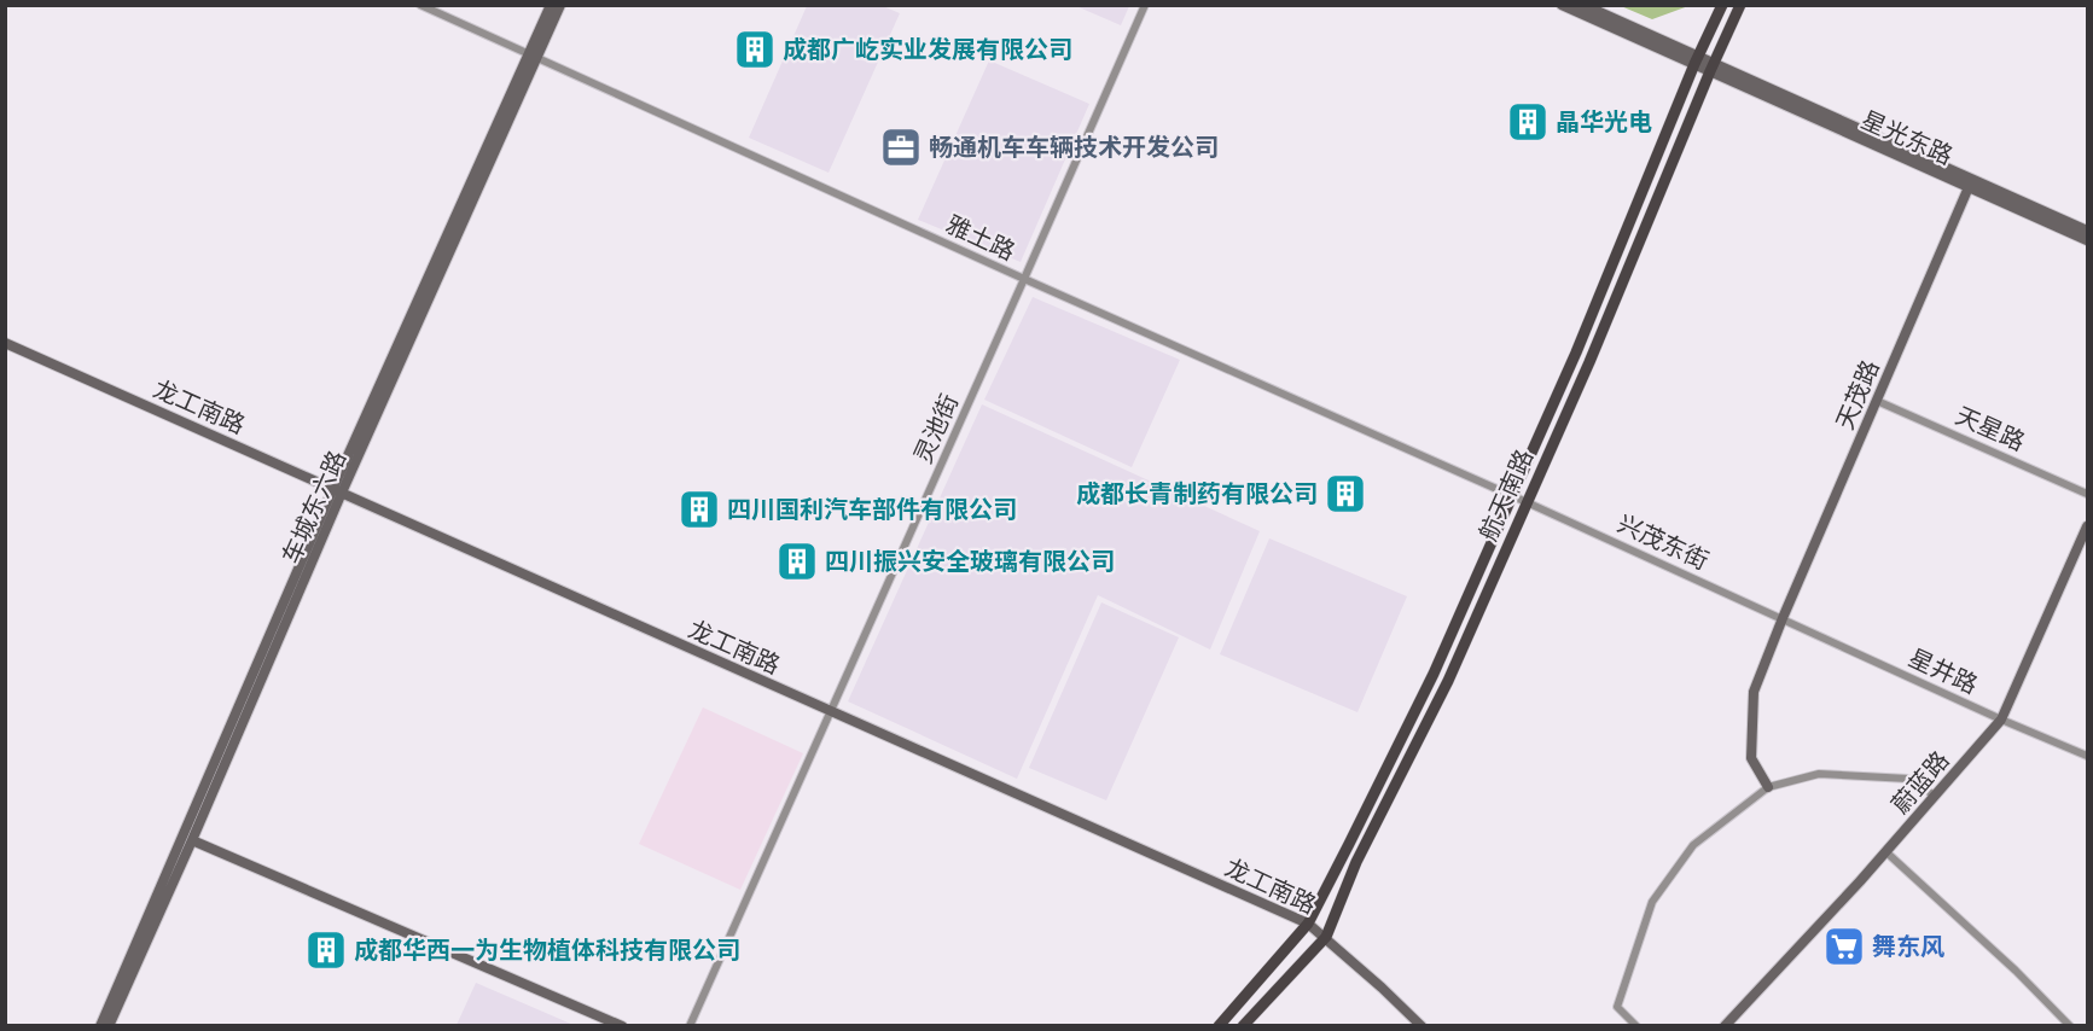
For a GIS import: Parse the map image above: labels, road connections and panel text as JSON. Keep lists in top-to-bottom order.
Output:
{
  "streets": {
    "main road": ["航天南路"],
    "street": [
      "星光东路",
      "雅土路",
      "天茂路",
      "龙工南路",
      "灵池街",
      "天星路",
      "车城东六路",
      "兴茂东街",
      "星井路",
      "蔚蓝路"
    ]
  },
  "crossings": [
    ["星光东路", "天茂路"],
    ["星光东路", "航天南路"],
    ["雅土路", "灵池街"],
    ["雅土路", "航天南路"],
    ["雅土路", "车城东六路"],
    ["雅土路", "兴茂东街"],
    ["天茂路", "天星路"],
    ["天茂路", "兴茂东街"],
    ["天茂路", "星井路"],
    ["龙工南路", "灵池街"],
    ["龙工南路", "航天南路"],
    ["龙工南路", "车城东六路"],
    ["航天南路", "兴茂东街"],
    ["兴茂东街", "星井路"],
    ["星井路", "蔚蓝路"]
  ],
  "places": {
    "building": [
      "成都广屹实业发展有限公司",
      "晶华光电",
      "成都长青制药有限公司",
      "四川国利汽车部件有限公司",
      "四川振兴安全玻璃有限公司",
      "成都华西一为生物植体科技有限公司"
    ],
    "office": ["畅通机车车辆技术开发公司"],
    "supermarket": ["舞东风"]
  }
}
